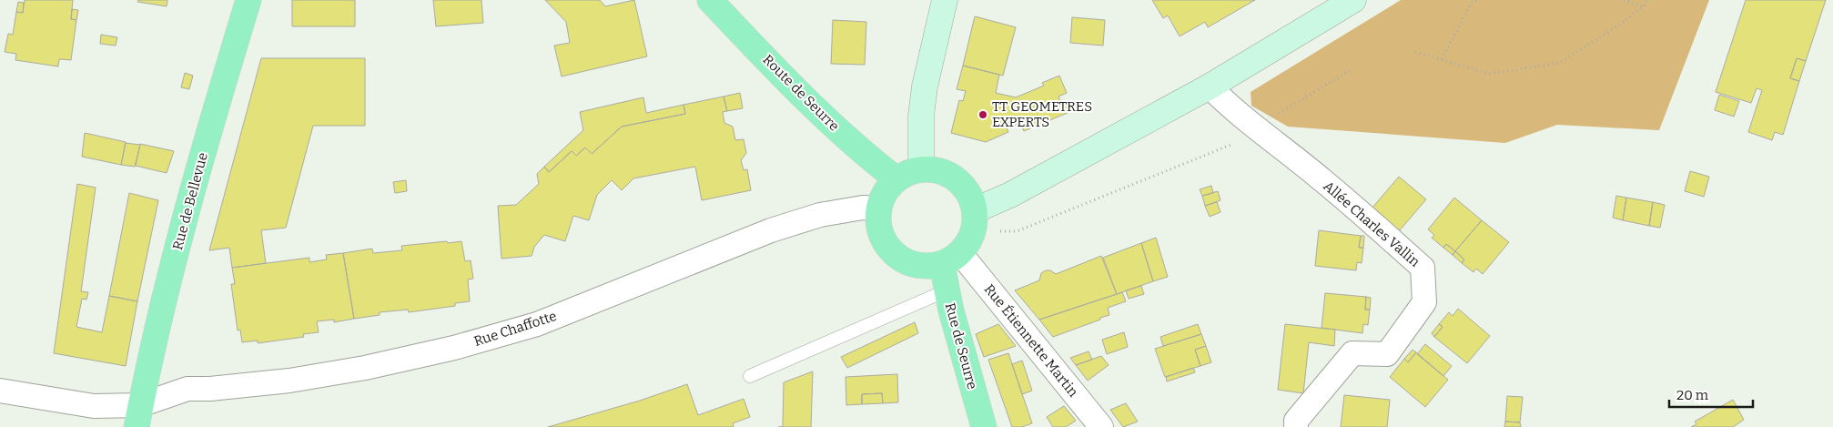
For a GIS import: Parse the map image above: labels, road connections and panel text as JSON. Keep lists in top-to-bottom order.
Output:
{
  "streets": {
    "main road": ["Route de Seurre", "Rue de Bellevue", "Rue de Seurre"],
    "street": ["Allée Charles Vallin", "Rue Chaffotte", "Rue Étiennette Martin"]
  },
  "crossings": [
    ["Route de Seurre", "Rue Chaffotte"],
    ["Route de Seurre", "Rue Étiennette Martin"],
    ["Route de Seurre", "Rue de Seurre"],
    ["Rue de Bellevue", "Rue Chaffotte"],
    ["Rue Chaffotte", "Rue Étiennette Martin"],
    ["Rue Chaffotte", "Rue de Seurre"],
    ["Rue Étiennette Martin", "Rue de Seurre"]
  ],
  "places": ["TT GEOMETRES EXPERTS"],
  "scale_bar": "20 m"
}
